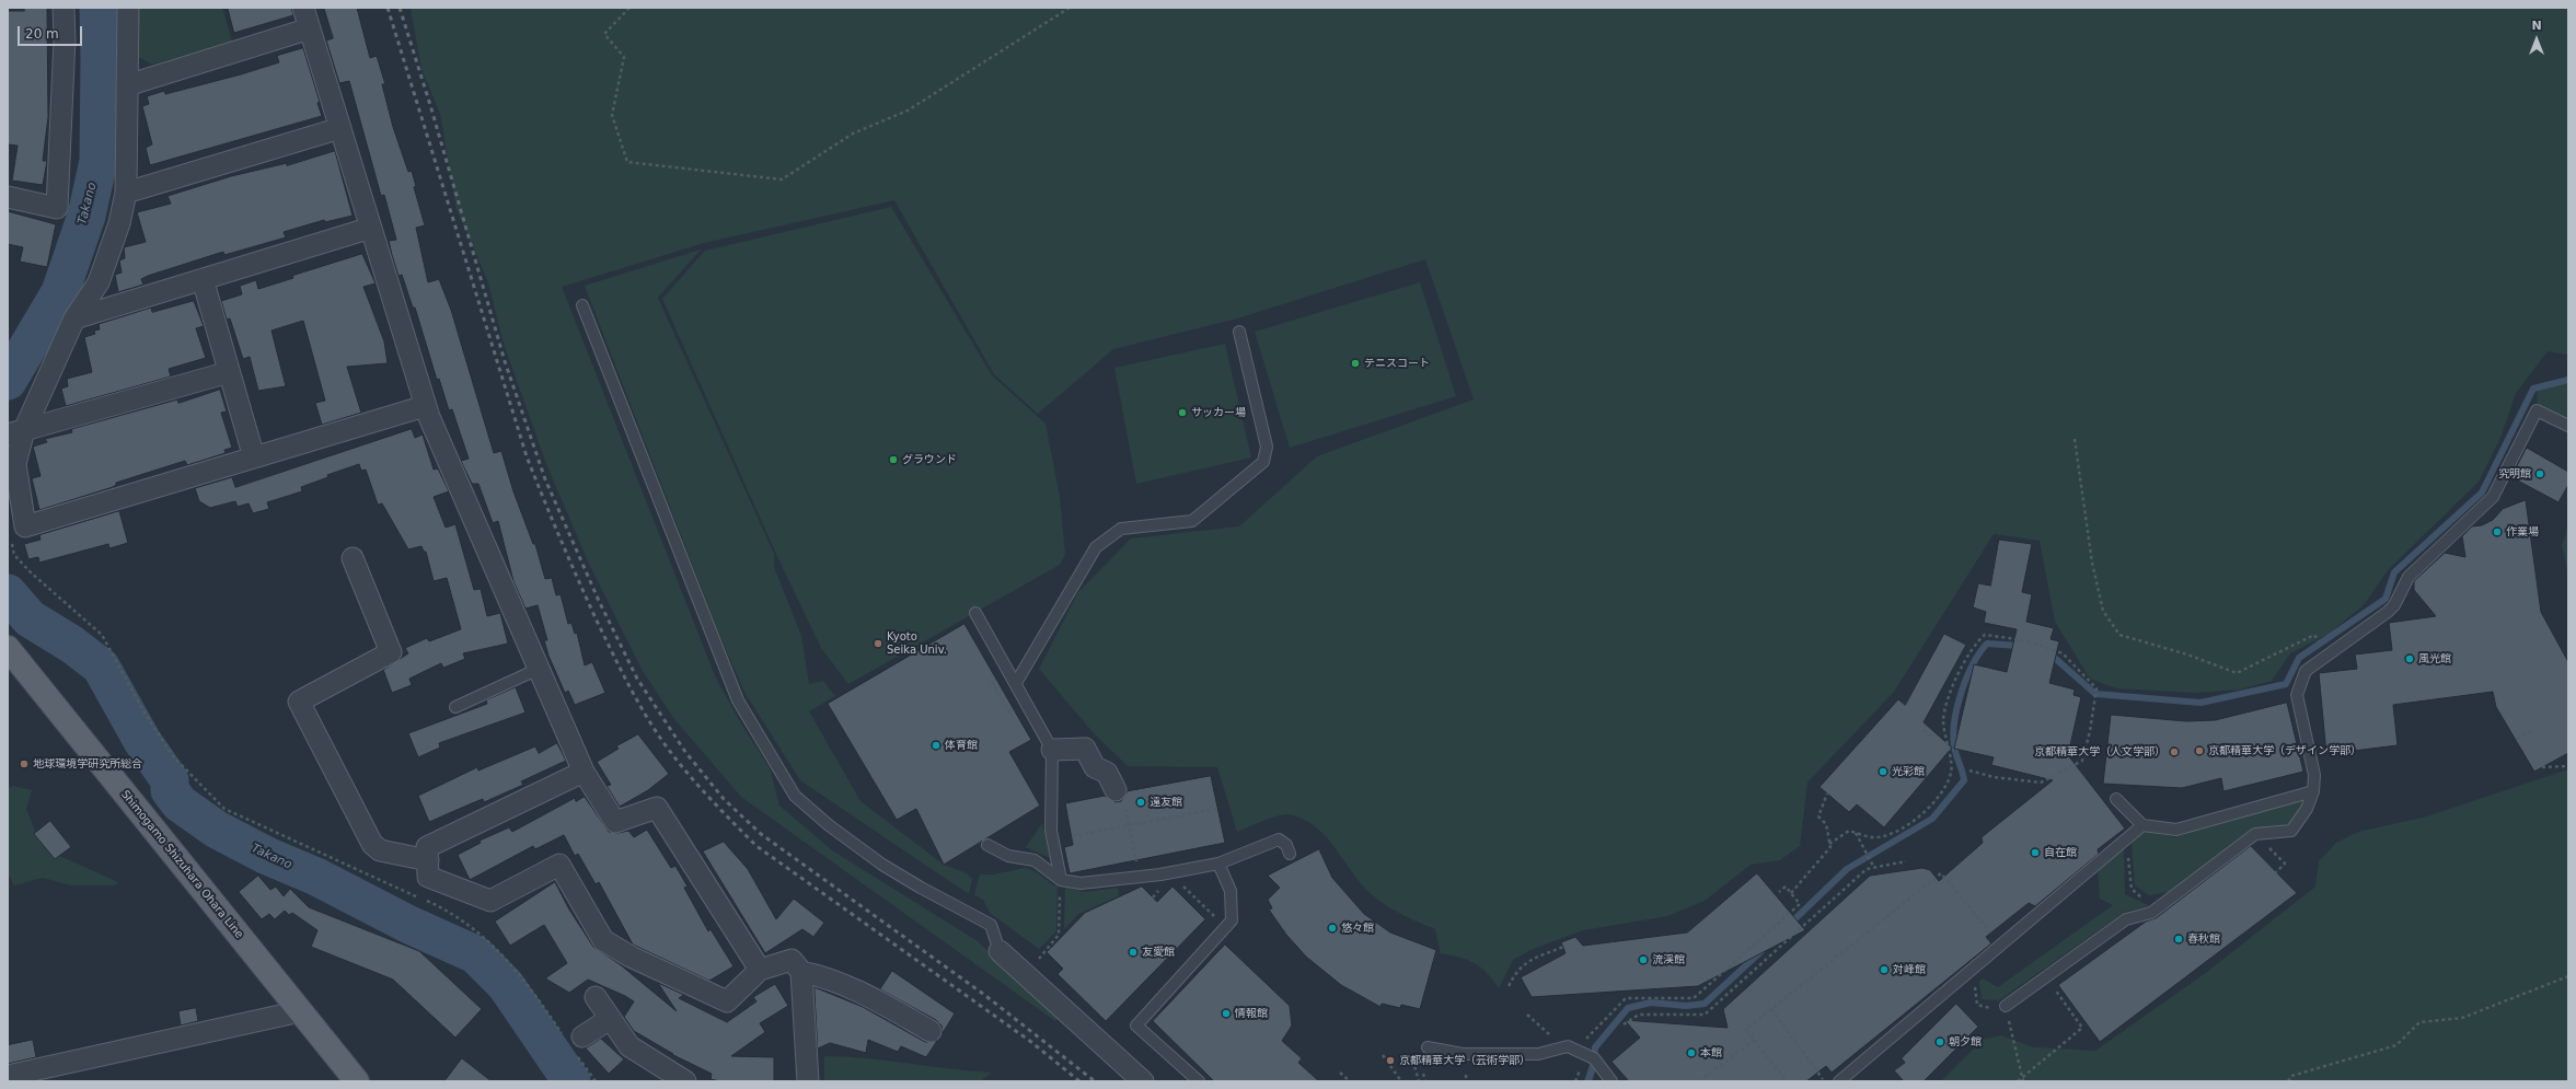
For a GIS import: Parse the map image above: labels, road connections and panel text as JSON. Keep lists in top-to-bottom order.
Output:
{
  "streets": {
    "main road": ["Shimogamo Shizuhara Ohara Line"]
  },
  "water": ["Takano"],
  "places": [
    "テニスコート",
    "サッカー場",
    "グラウンド",
    "究明館",
    "作業場",
    "Kyoto Seika Univ.",
    "風光館",
    "体育館",
    "京都精華大学（デザイン学部）",
    "京都精華大学（人文学部）",
    "地球環境学研究所総合",
    "光彩館",
    "遠友館",
    "自在館",
    "悠々館",
    "春秋館",
    "友愛館",
    "流渓館",
    "対峰館",
    "情報館",
    "朝夕館",
    "本館",
    "京都精華大学（芸術学部）"
  ],
  "scale_bar": "20 m",
  "north": "top"
}
